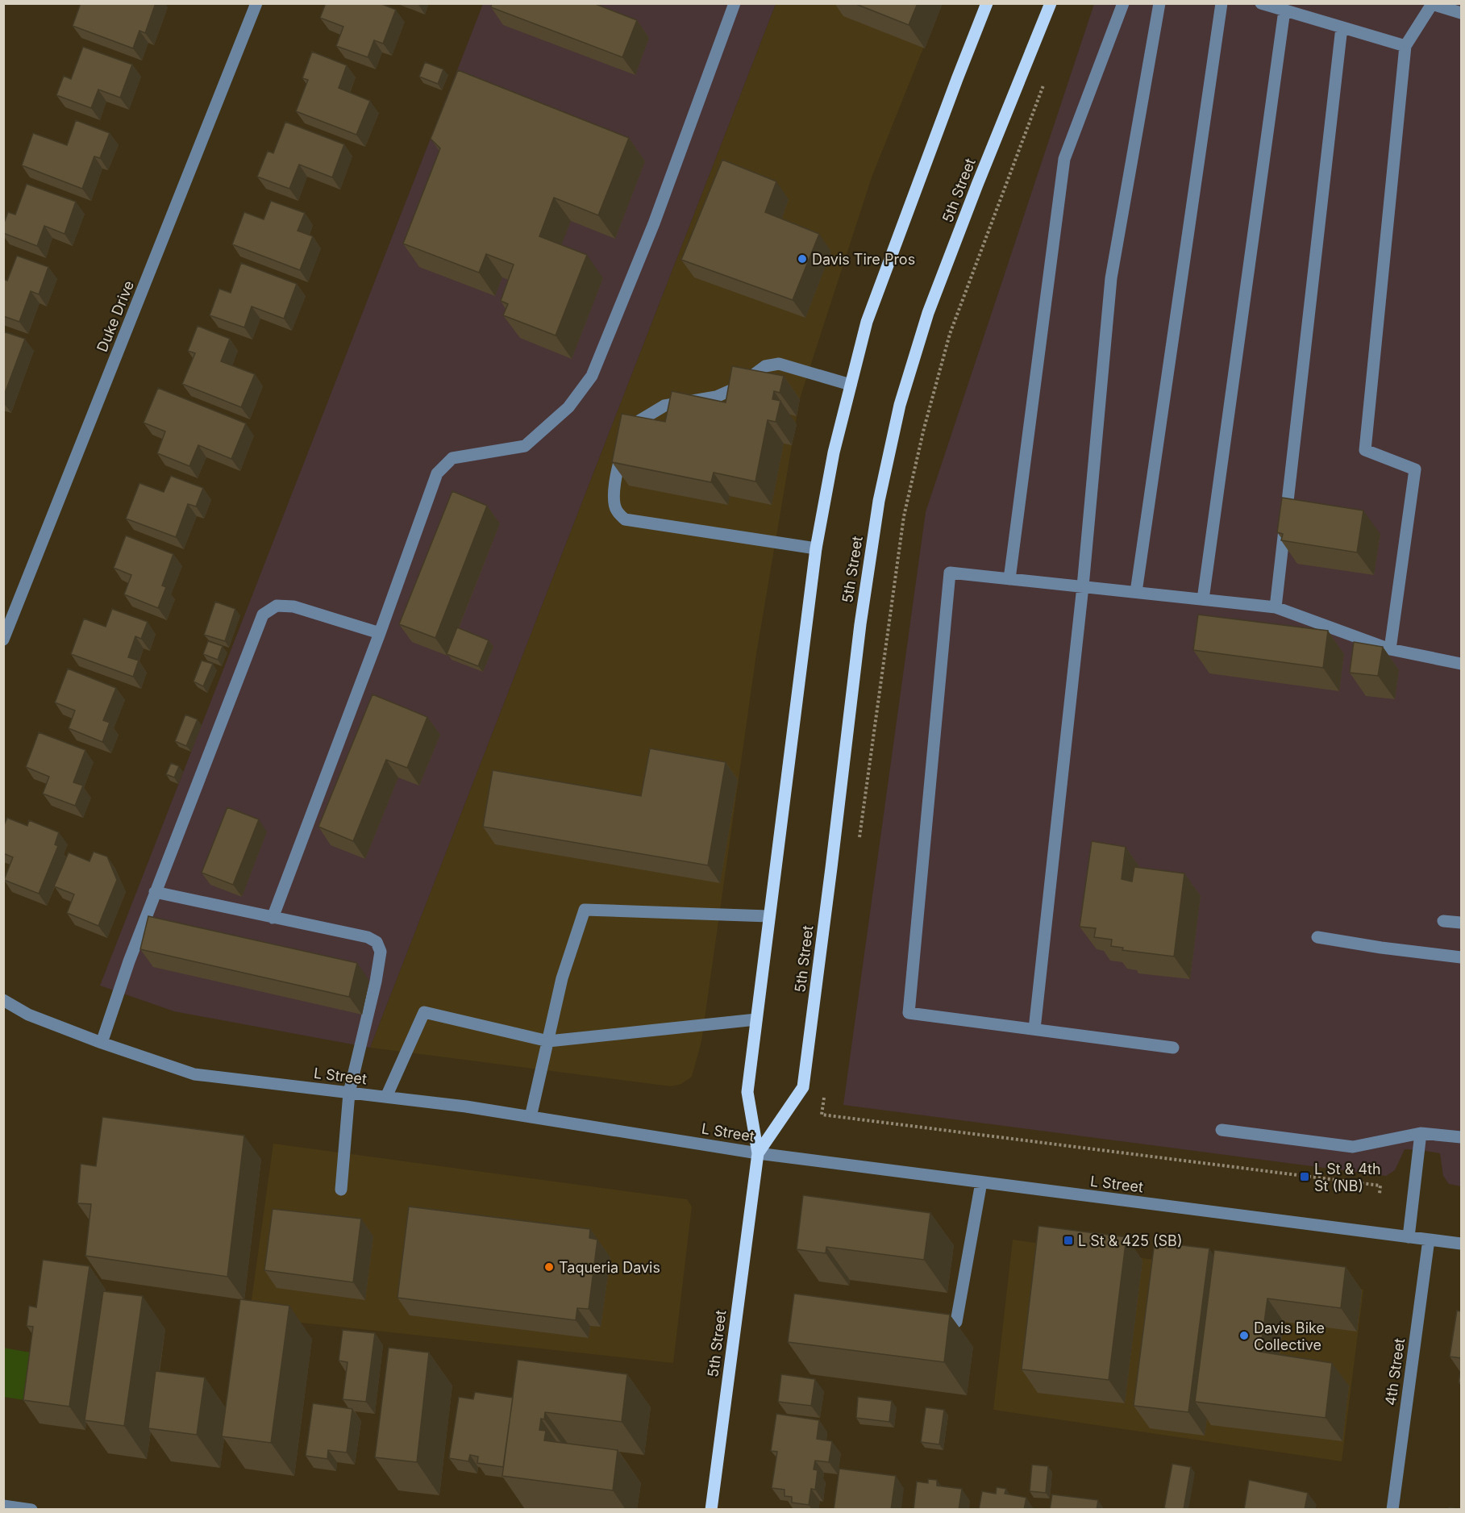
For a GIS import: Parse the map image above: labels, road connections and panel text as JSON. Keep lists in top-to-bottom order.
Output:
{
  "streets": {
    "main road": ["5th Street"],
    "street": ["Duke Drive", "L Street", "4th Street"]
  },
  "crossings": [
    ["5th Street", "L Street"],
    ["L Street", "4th Street"]
  ],
  "places": {
    "other": ["Davis Tire Pros", "Taqueria Davis", "Davis Bike Collective"],
    "transit": ["L St & 4th St (NB)", "L St & 425 (SB)"]
  }
}
